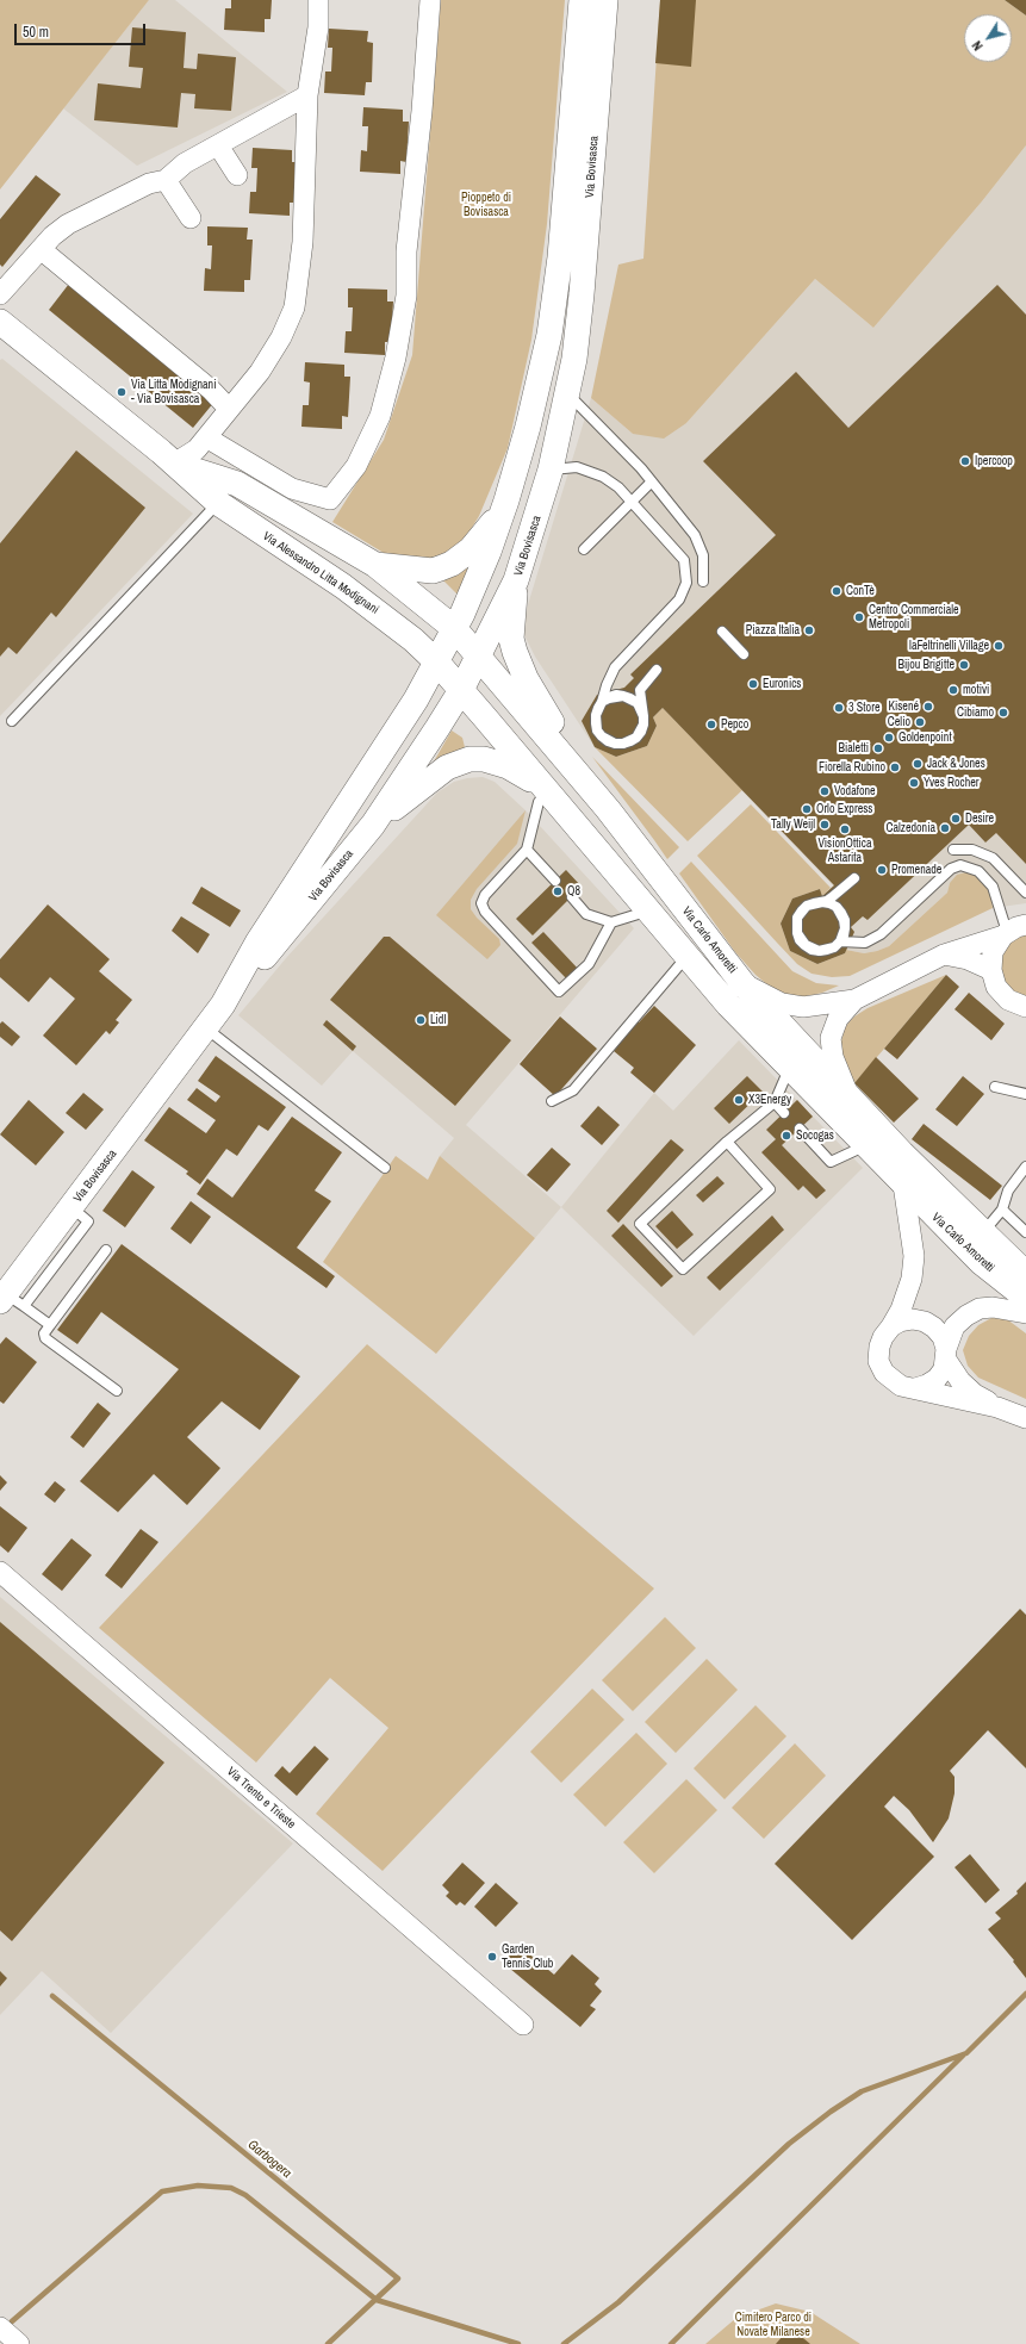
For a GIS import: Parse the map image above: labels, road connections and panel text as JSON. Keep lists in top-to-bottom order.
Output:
{
  "streets": {
    "street": [
      "Via Bovisasca",
      "Via Alessandro Litta Modignani",
      "Via Carlo Amoretti",
      "Via Trento e Trieste"
    ]
  },
  "crossings": [
    ["Via Bovisasca", "Via Alessandro Litta Modignani"],
    ["Via Bovisasca", "Via Carlo Amoretti"],
    ["Via Alessandro Litta Modignani", "Via Carlo Amoretti"]
  ],
  "water": ["Garbogera"],
  "parks": ["Pioppeto di Bovisasca", "Cimitero Parco di Novate Milanese"],
  "places": [
    "Via Litta Modignani - Via Bovisasca",
    "Ipercoop",
    "ConTè",
    "Centro Commerciale Metropoli",
    "Piazza Italia",
    "laFeltrinelli Village",
    "Bijou Brigitte",
    "Euronics",
    "motivi",
    "Kisené",
    "3 Store",
    "Cibiamo",
    "Celio",
    "Pepco",
    "Goldenpoint",
    "Bialetti",
    "Jack & Jones",
    "Fiorella Rubino",
    "Yves Rocher",
    "Vodafone",
    "Orlo Express",
    "Desire",
    "Tally Weijl",
    "Calzedonia",
    "VisionOttica Astarita",
    "Promenade",
    "Q8",
    "Lidl",
    "X3Energy",
    "Socogas",
    "Garden Tennis Club"
  ],
  "scale_bar": "50 m",
  "north": "bottom left"
}
